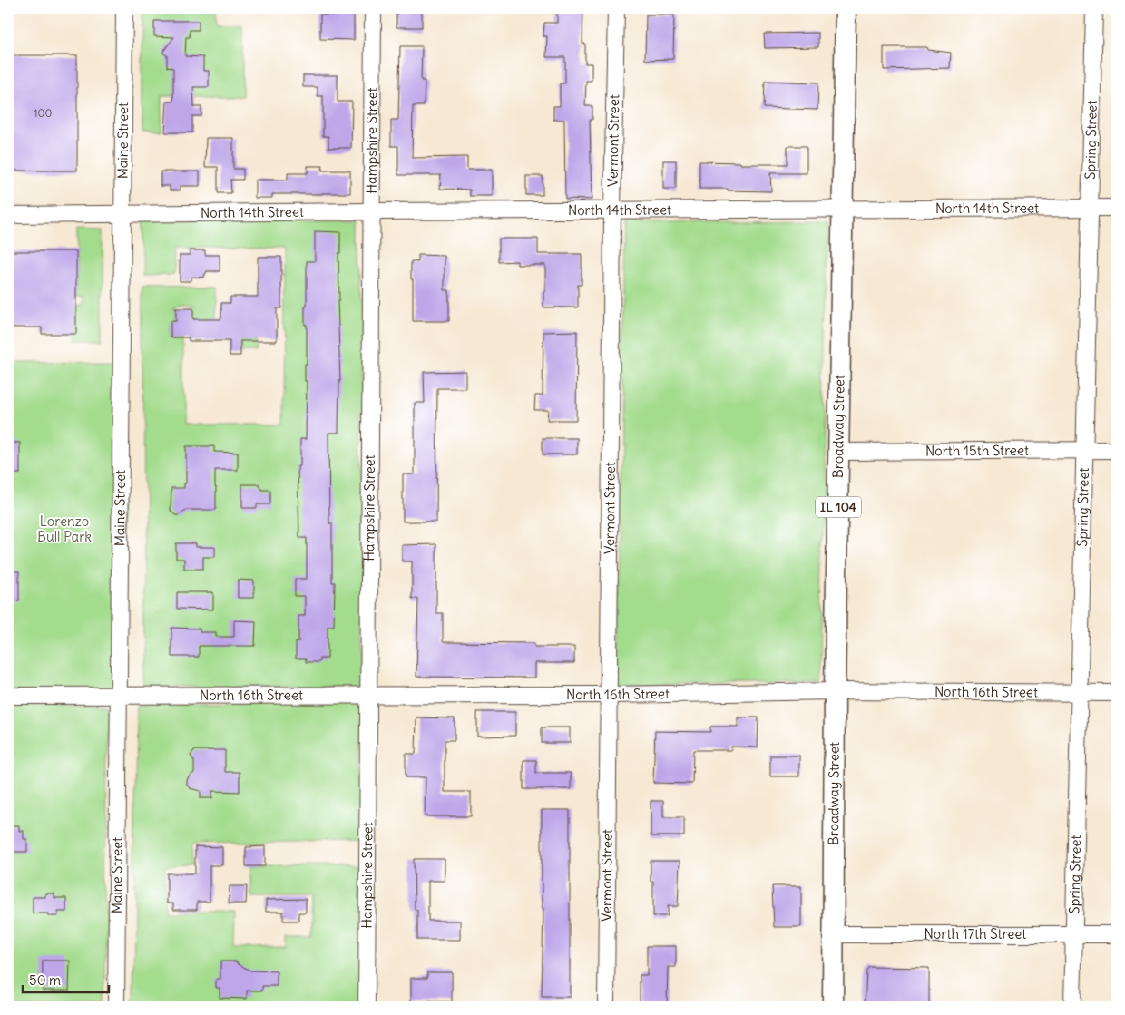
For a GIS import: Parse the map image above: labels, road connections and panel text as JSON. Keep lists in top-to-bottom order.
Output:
{
  "streets": {
    "main road": ["Broadway Street", "IL 104"],
    "street": [
      "Maine Street",
      "Hampshire Street",
      "Vermont Street",
      "Spring Street",
      "North 14th Street",
      "North 15th Street",
      "North 16th Street",
      "North 17th Street"
    ]
  },
  "crossings": [
    ["Maine Street", "North 14th Street"],
    ["Maine Street", "North 16th Street"],
    ["Hampshire Street", "North 14th Street"],
    ["Hampshire Street", "North 16th Street"],
    ["Vermont Street", "North 14th Street"],
    ["Vermont Street", "North 16th Street"],
    ["Spring Street", "North 14th Street"],
    ["Spring Street", "North 15th Street"],
    ["Spring Street", "North 16th Street"],
    ["Spring Street", "North 17th Street"],
    ["North 14th Street", "Broadway Street"],
    ["Broadway Street", "North 15th Street"],
    ["Broadway Street", "North 16th Street"],
    ["Broadway Street", "North 17th Street"]
  ],
  "parks": ["Lorenzo Bull Park"],
  "house_numbers": ["100"],
  "scale_bar": "50 m"
}
